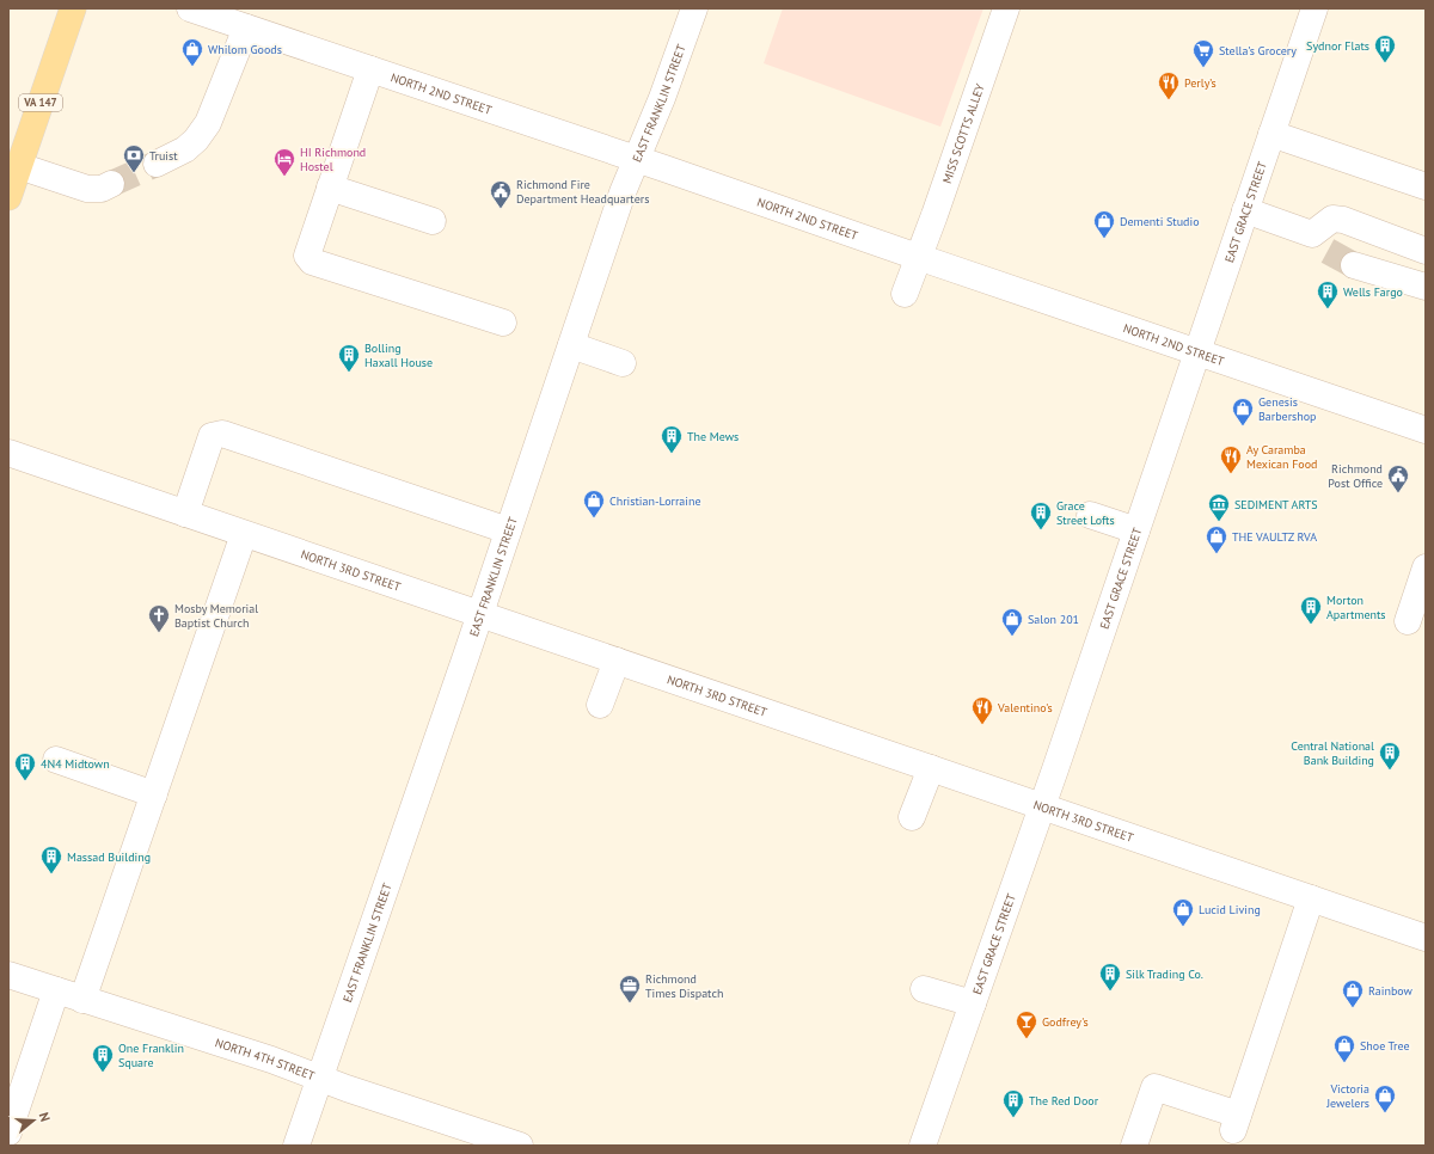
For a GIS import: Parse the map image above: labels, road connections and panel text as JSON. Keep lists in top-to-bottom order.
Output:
{
  "streets": {
    "main road": ["VA 147"],
    "street": [
      "NORTH 2ND STREET",
      "EAST FRANKLIN STREET",
      "MISS SCOTTS ALLEY",
      "EAST GRACE STREET",
      "NORTH 3RD STREET",
      "NORTH 4TH STREET"
    ]
  },
  "crossings": [
    ["NORTH 2ND STREET", "EAST FRANKLIN STREET"],
    ["NORTH 2ND STREET", "MISS SCOTTS ALLEY"],
    ["NORTH 2ND STREET", "EAST GRACE STREET"],
    ["EAST FRANKLIN STREET", "NORTH 3RD STREET"],
    ["EAST FRANKLIN STREET", "NORTH 4TH STREET"],
    ["EAST GRACE STREET", "NORTH 3RD STREET"]
  ],
  "places": {
    "building": [
      "Sydnor Flats",
      "Wells Fargo",
      "Bolling Haxall House",
      "The Mews",
      "Grace Street Lofts",
      "Morton Apartments",
      "Central National Bank Building",
      "4N4 Midtown",
      "Massad Building",
      "Silk Trading Co.",
      "One Franklin Square",
      "The Red Door"
    ],
    "shop": [
      "Whilom Goods",
      "Dementi Studio",
      "Genesis Barbershop",
      "Christian-Lorraine",
      "THE VAULTZ RVA",
      "Salon 201",
      "Lucid Living",
      "Rainbow",
      "Shoe Tree",
      "Victoria Jewelers"
    ],
    "supermarket": ["Stella’s Grocery"],
    "restaurant": ["Perly’s", "Ay Caramba Mexican Food", "Valentino's"],
    "bank": ["Truist"],
    "hotel": ["HI Richmond Hostel"],
    "public building": ["Richmond Fire Department Headquarters", "Richmond Post Office"],
    "museum": ["SEDIMENT ARTS"],
    "church": ["Mosby Memorial Baptist Church"],
    "office": ["Richmond Times Dispatch"],
    "bar": ["Godfrey's"]
  },
  "north": "right"
}
